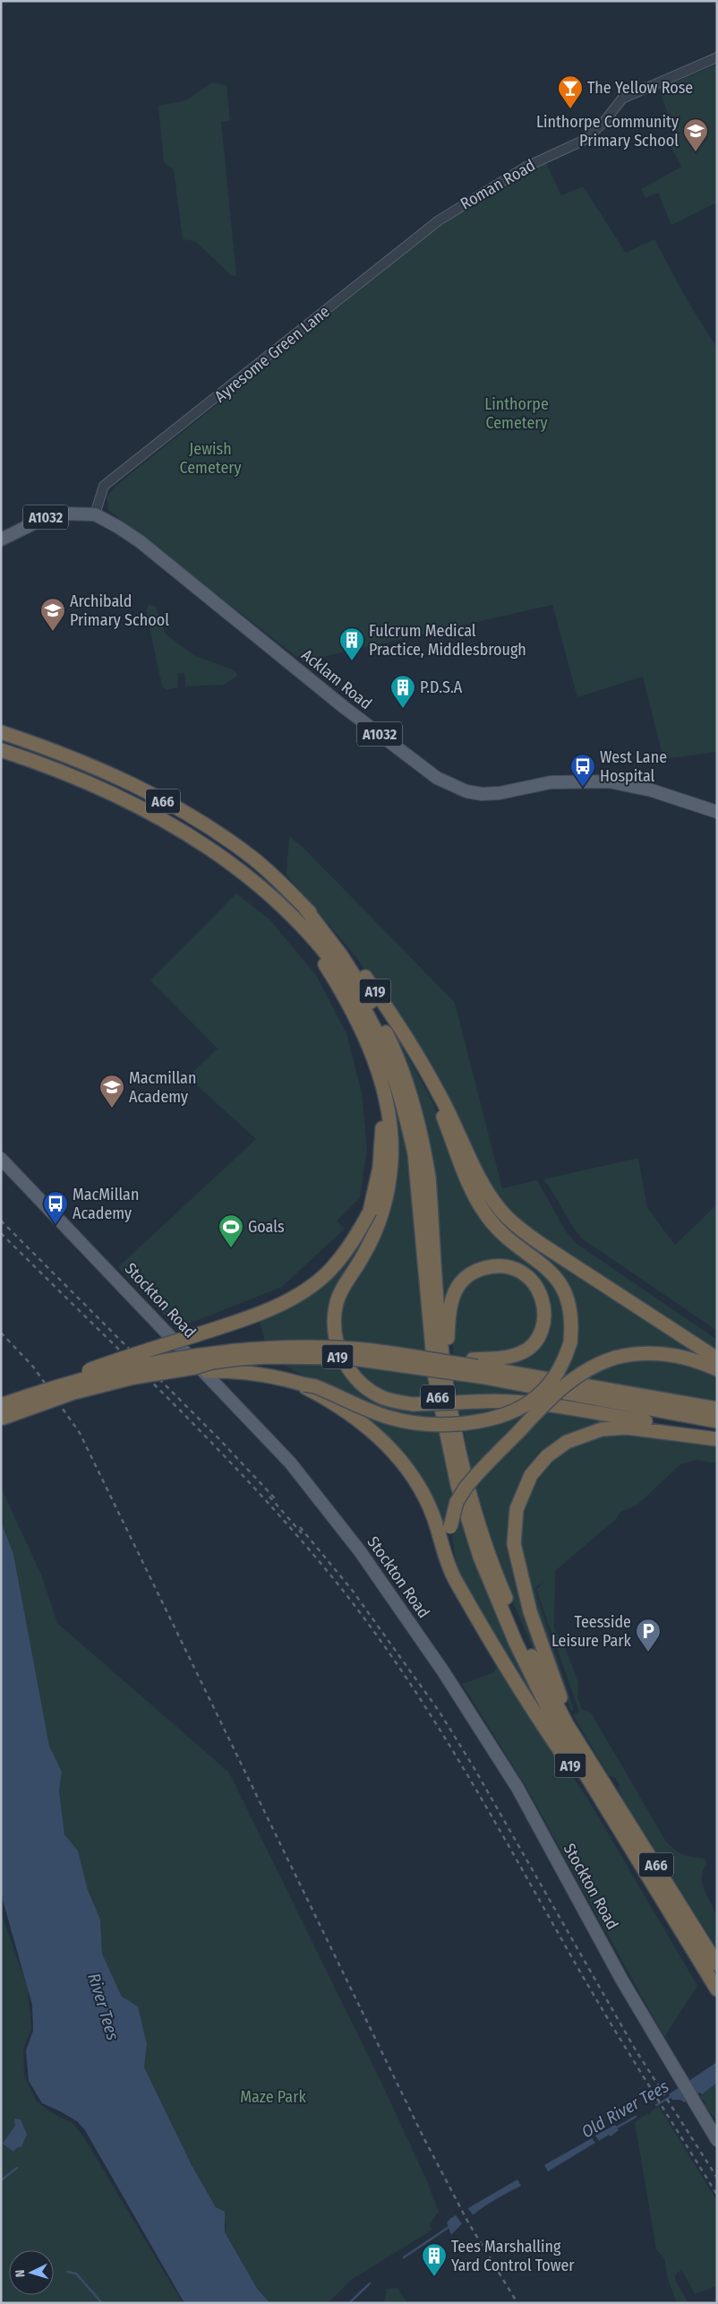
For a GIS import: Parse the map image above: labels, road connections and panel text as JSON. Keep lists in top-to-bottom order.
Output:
{
  "streets": {
    "highway": ["A66", "A19"],
    "main road": ["A1032", "Acklam Road", "Stockton Road"],
    "street": ["Roman Road", "Ayresome Green Lane"]
  },
  "crossings": [
    ["Roman Road", "Ayresome Green Lane"],
    ["Ayresome Green Lane", "A1032"],
    ["Ayresome Green Lane", "Acklam Road"],
    ["A1032", "Acklam Road"],
    ["A66", "A19"]
  ],
  "water": ["River Tees", "Old River Tees"],
  "parks": ["Linthorpe Cemetery", "Jewish Cemetery", "Maze Park"],
  "places": {
    "bar": ["The Yellow Rose"],
    "school or university": ["Linthorpe Community Primary School", "Archibald Primary School", "Macmillan Academy"],
    "building": ["Fulcrum Medical Practice, Middlesbrough", "P.D.S.A", "Tees Marshalling Yard Control Tower"],
    "bus stop": ["West Lane Hospital", "MacMillan Academy"],
    "sports": ["Goals"],
    "parking": ["Teesside Leisure Park"]
  },
  "north": "left"
}
